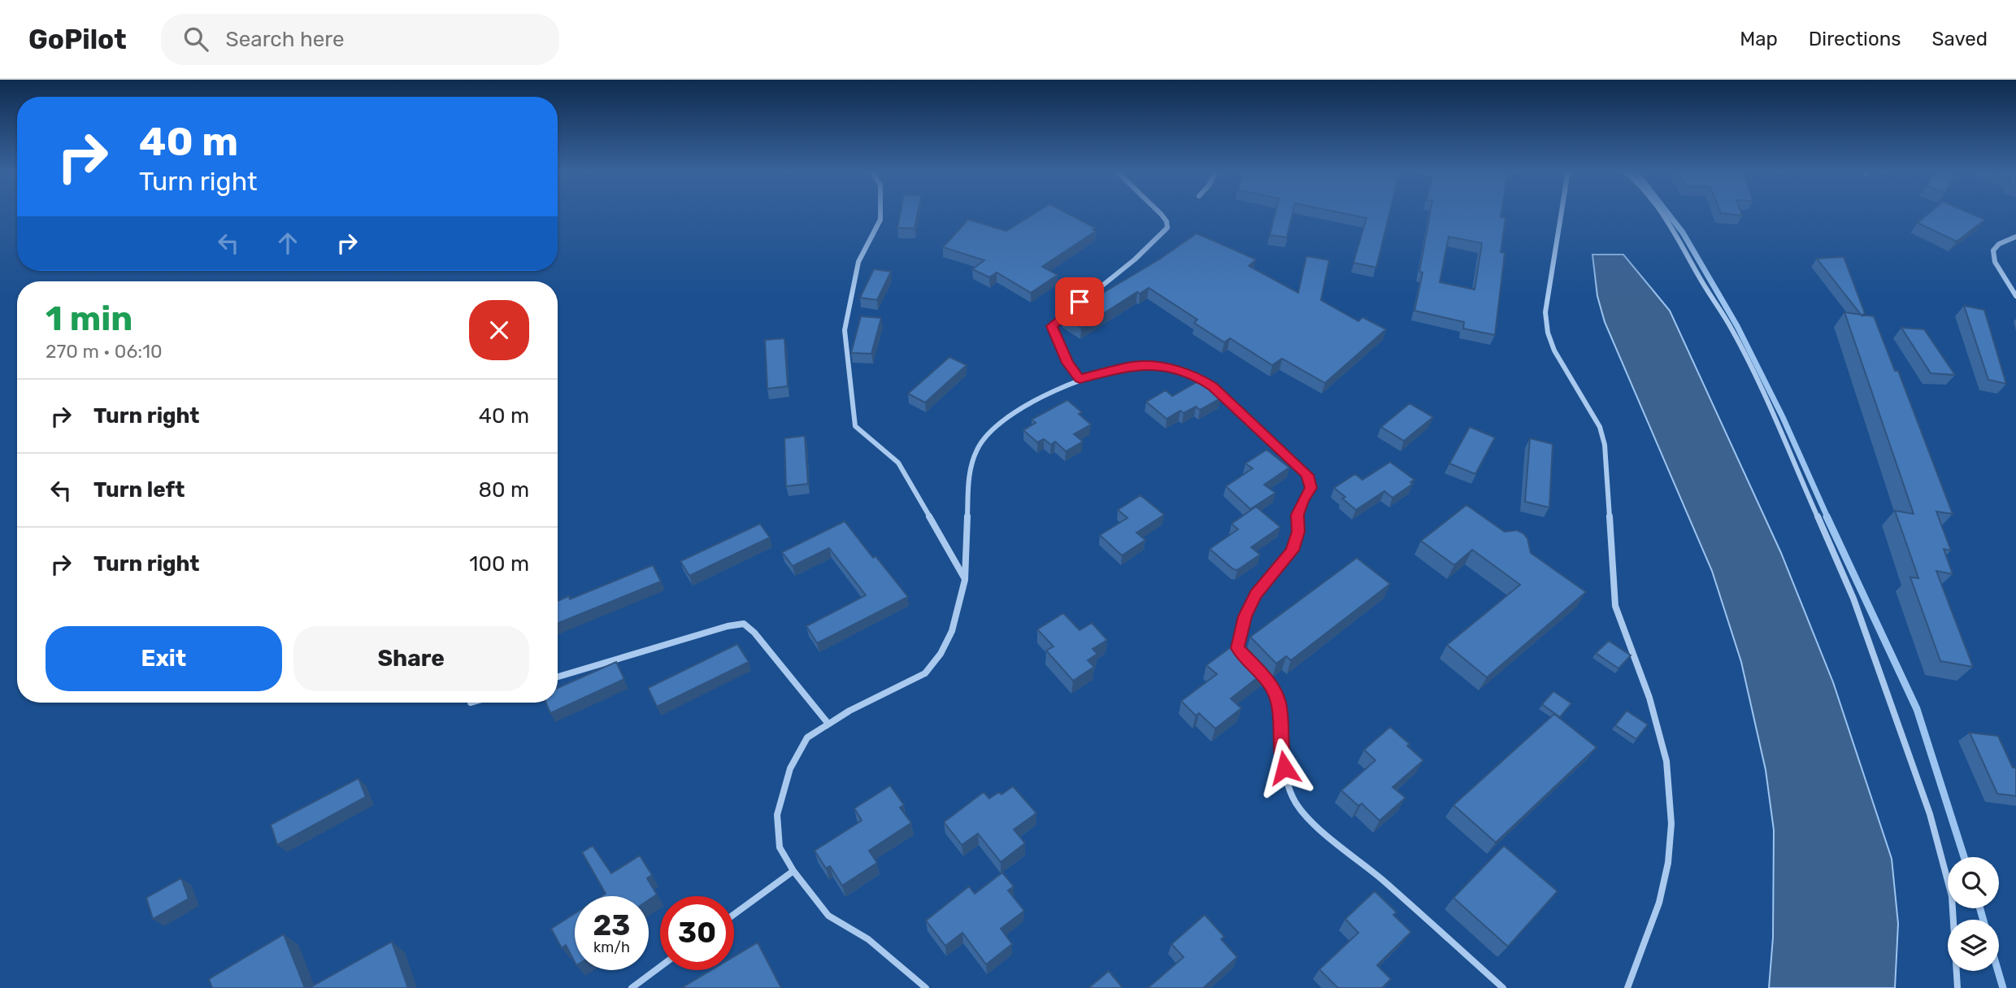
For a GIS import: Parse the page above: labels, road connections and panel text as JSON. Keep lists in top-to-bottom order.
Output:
{
  "page": {
    "header": "GoPilot",
    "search": "Search here",
    "nav": ["Map", "Directions", "Saved"],
    "turn": ["40 m", "Turn right"],
    "heading": ["1 min", "270 m · 06:10"],
    "list": [
      {
        "name": "Turn right",
        "value": "40 m"
      },
      {
        "name": "Turn left",
        "value": "80 m"
      },
      {
        "name": "Turn right",
        "value": "100 m"
      }
    ],
    "buttons": ["Exit", "Share"],
    "speed": "23 km/h",
    "limit": "30"
  }
}
